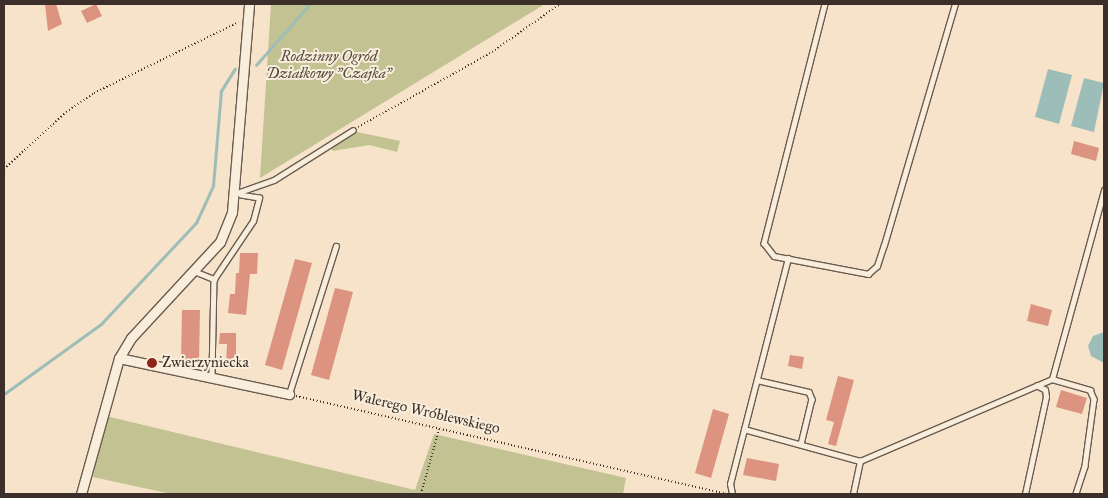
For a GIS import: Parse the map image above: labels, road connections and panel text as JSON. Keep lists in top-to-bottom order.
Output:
{
  "streets": {
    "path": ["Walerego Wróblewskiego"]
  },
  "parks": ["Rodzinny Ogród Działkowy \"Czajka\""],
  "places": ["Zwierzyniecka"]
}
